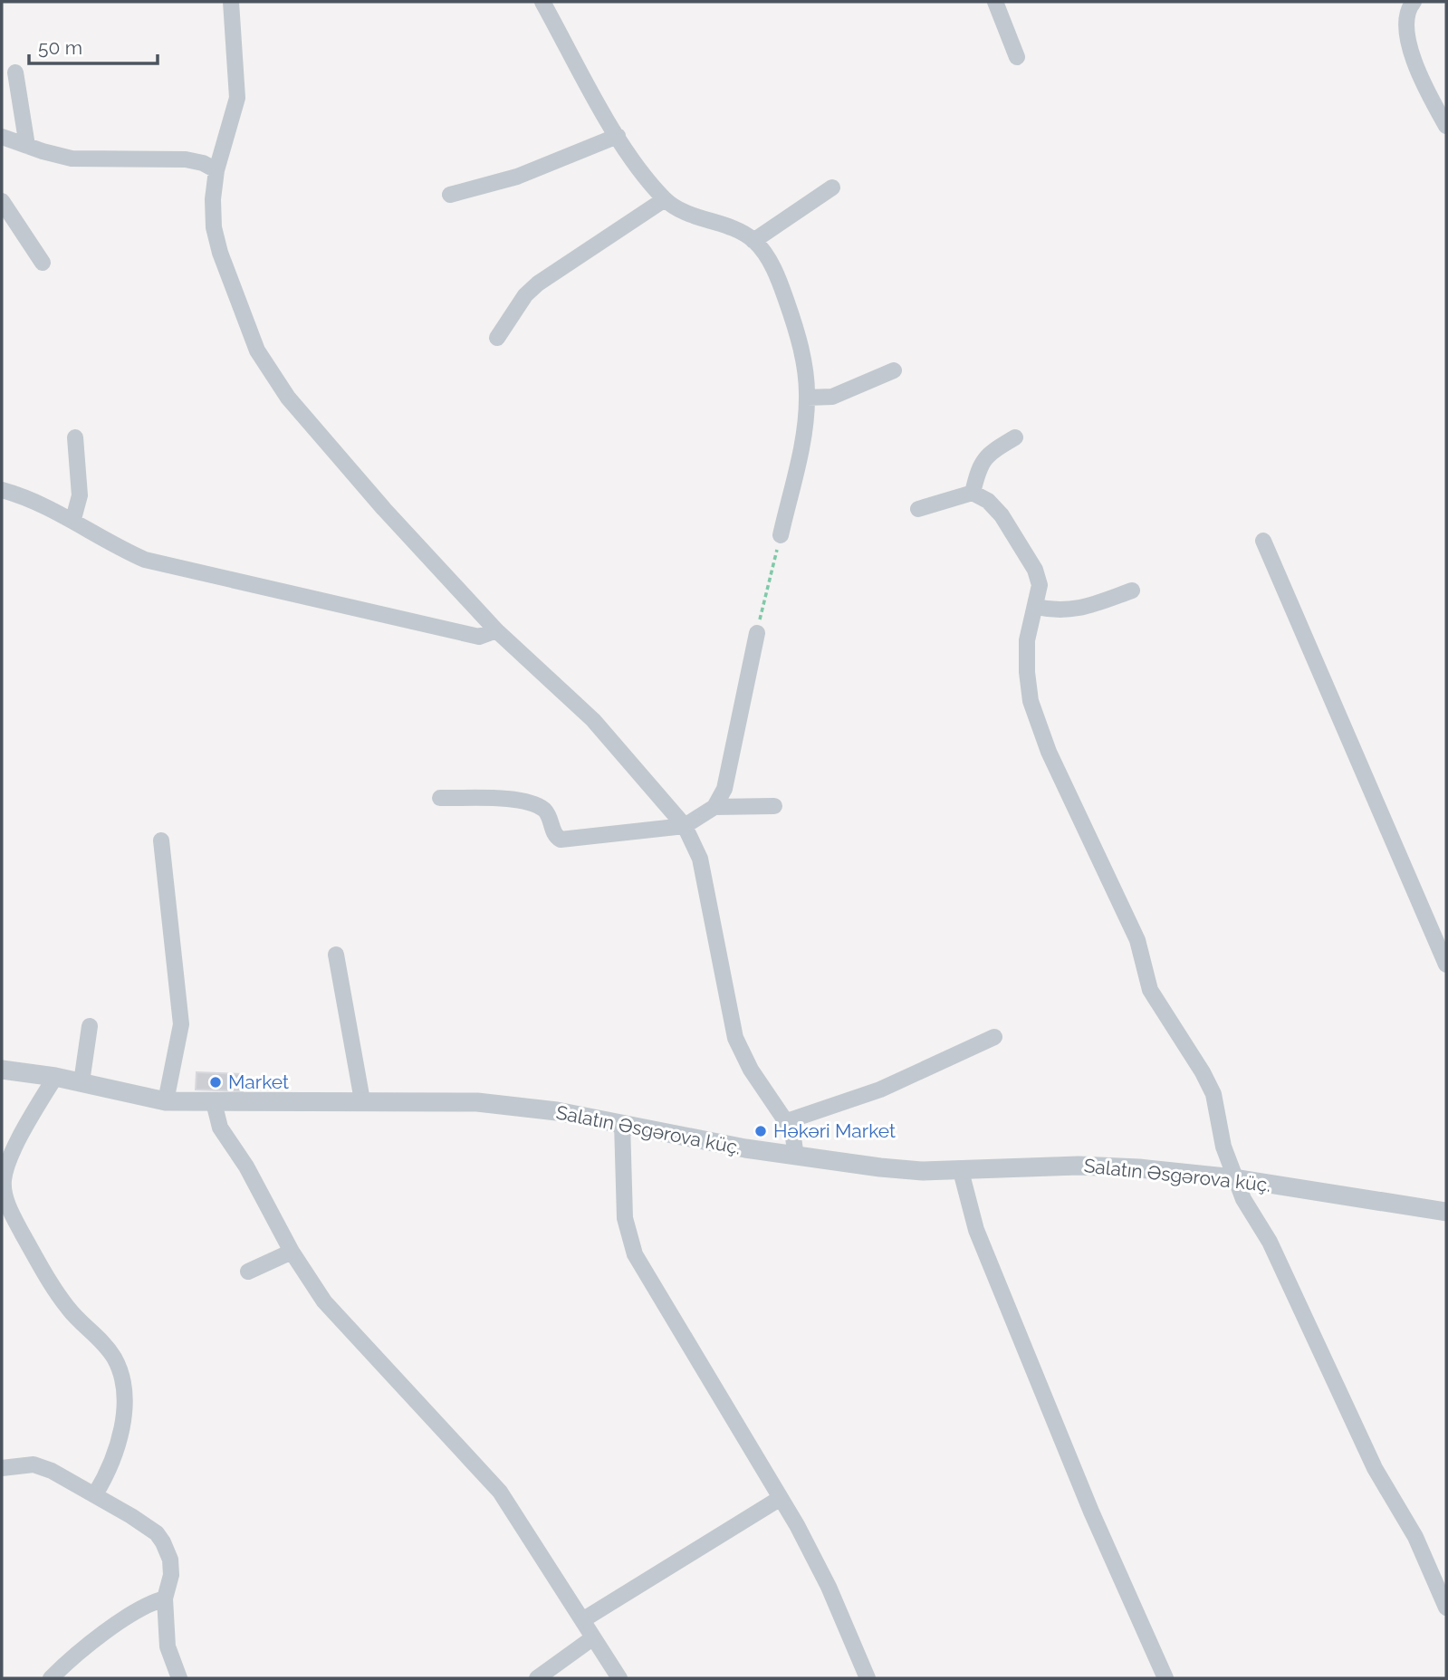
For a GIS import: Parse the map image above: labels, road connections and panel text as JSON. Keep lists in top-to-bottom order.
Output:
{
  "streets": {
    "street": ["Salatın Əsgərova küç."]
  },
  "places": ["Market", "Həkəri Market"],
  "scale_bar": "50 m"
}
